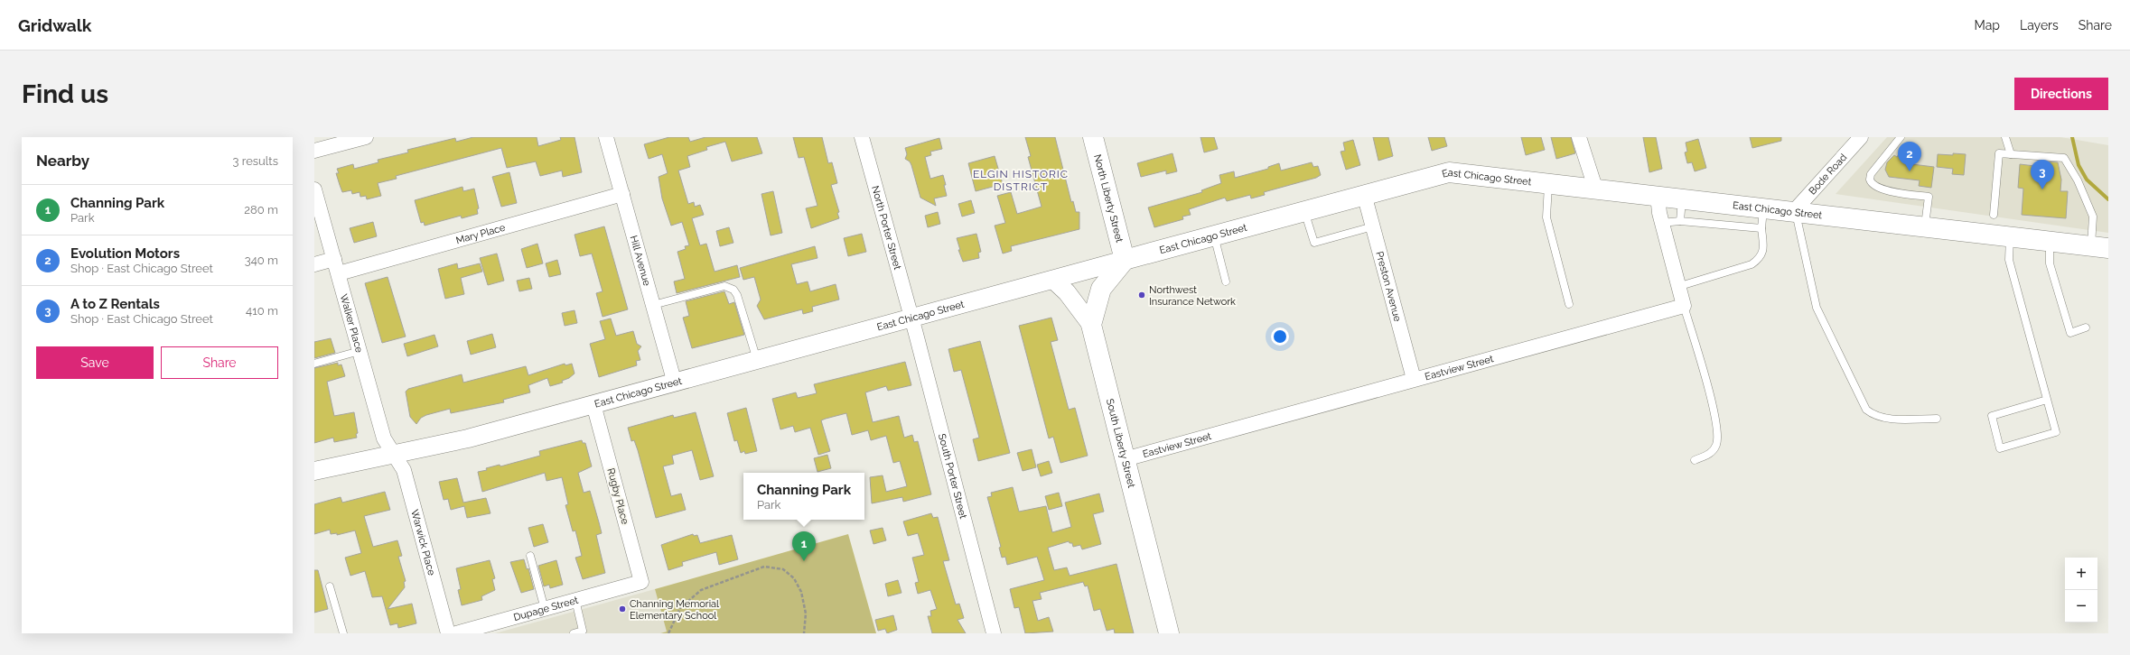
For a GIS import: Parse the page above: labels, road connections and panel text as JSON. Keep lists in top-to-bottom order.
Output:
{
  "streets": {
    "main road": ["East Chicago Street", "North Liberty Street", "South Liberty Street"],
    "street": [
      "Bode Road",
      "North Porter Street",
      "Mary Place",
      "Hill Avenue",
      "Preston Avenue",
      "Walker Place",
      "Eastview Street",
      "South Porter Street",
      "Rugby Place",
      "Warwick Place",
      "Dupage Street"
    ]
  },
  "crossings": [
    ["Bode Road", "East Chicago Street"],
    ["East Chicago Street", "North Liberty Street"],
    ["East Chicago Street", "North Porter Street"],
    ["East Chicago Street", "Hill Avenue"],
    ["East Chicago Street", "Preston Avenue"],
    ["East Chicago Street", "Walker Place"],
    ["East Chicago Street", "South Liberty Street"],
    ["East Chicago Street", "South Porter Street"],
    ["East Chicago Street", "Rugby Place"],
    ["East Chicago Street", "Warwick Place"],
    ["North Liberty Street", "South Liberty Street"],
    ["North Porter Street", "South Porter Street"],
    ["Mary Place", "Hill Avenue"],
    ["Mary Place", "Walker Place"],
    ["Preston Avenue", "Eastview Street"],
    ["Walker Place", "Warwick Place"],
    ["Eastview Street", "South Liberty Street"],
    ["Rugby Place", "Dupage Street"]
  ],
  "districts": ["ELGIN HISTORIC DISTRICT"],
  "places": ["Northwest Insurance Network", "Channing Memorial Elementary School"],
  "page": {
    "header": "Gridwalk",
    "nav": ["Map", "Layers", "Share"],
    "buttons": [
      "Directions",
      ["Save", "Share"]
    ],
    "title": "Find us",
    "heading": ["Nearby", "3 results"],
    "pins": ["2", "3", "1"],
    "list": [
      {
        "mark": "1",
        "name": "Channing Park",
        "note": "Park",
        "value": "280 m"
      },
      {
        "mark": "2",
        "name": "Evolution Motors",
        "note": "Shop · East Chicago Street",
        "value": "340 m"
      },
      {
        "mark": "3",
        "name": "A to Z Rentals",
        "note": "Shop · East Chicago Street",
        "value": "410 m"
      }
    ],
    "popup": ["Channing Park", "Park"],
    "map_buttons": ["+", "−"]
  }
}
